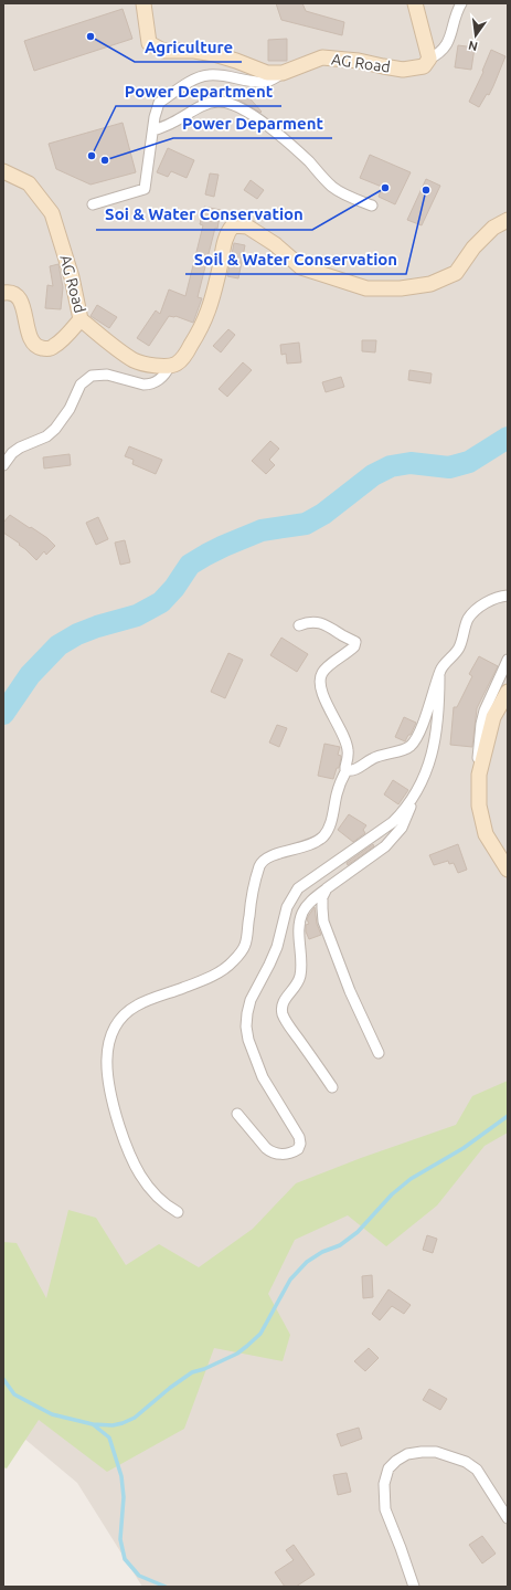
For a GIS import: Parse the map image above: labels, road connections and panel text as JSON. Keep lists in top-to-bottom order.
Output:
{
  "streets": {
    "main road": ["AG Road"]
  },
  "places": [
    "Agriculture",
    "Power Department",
    "Power Deparment",
    "Soi & Water Conservation",
    "Soil & Water Conservation"
  ],
  "north": "bottom"
}
